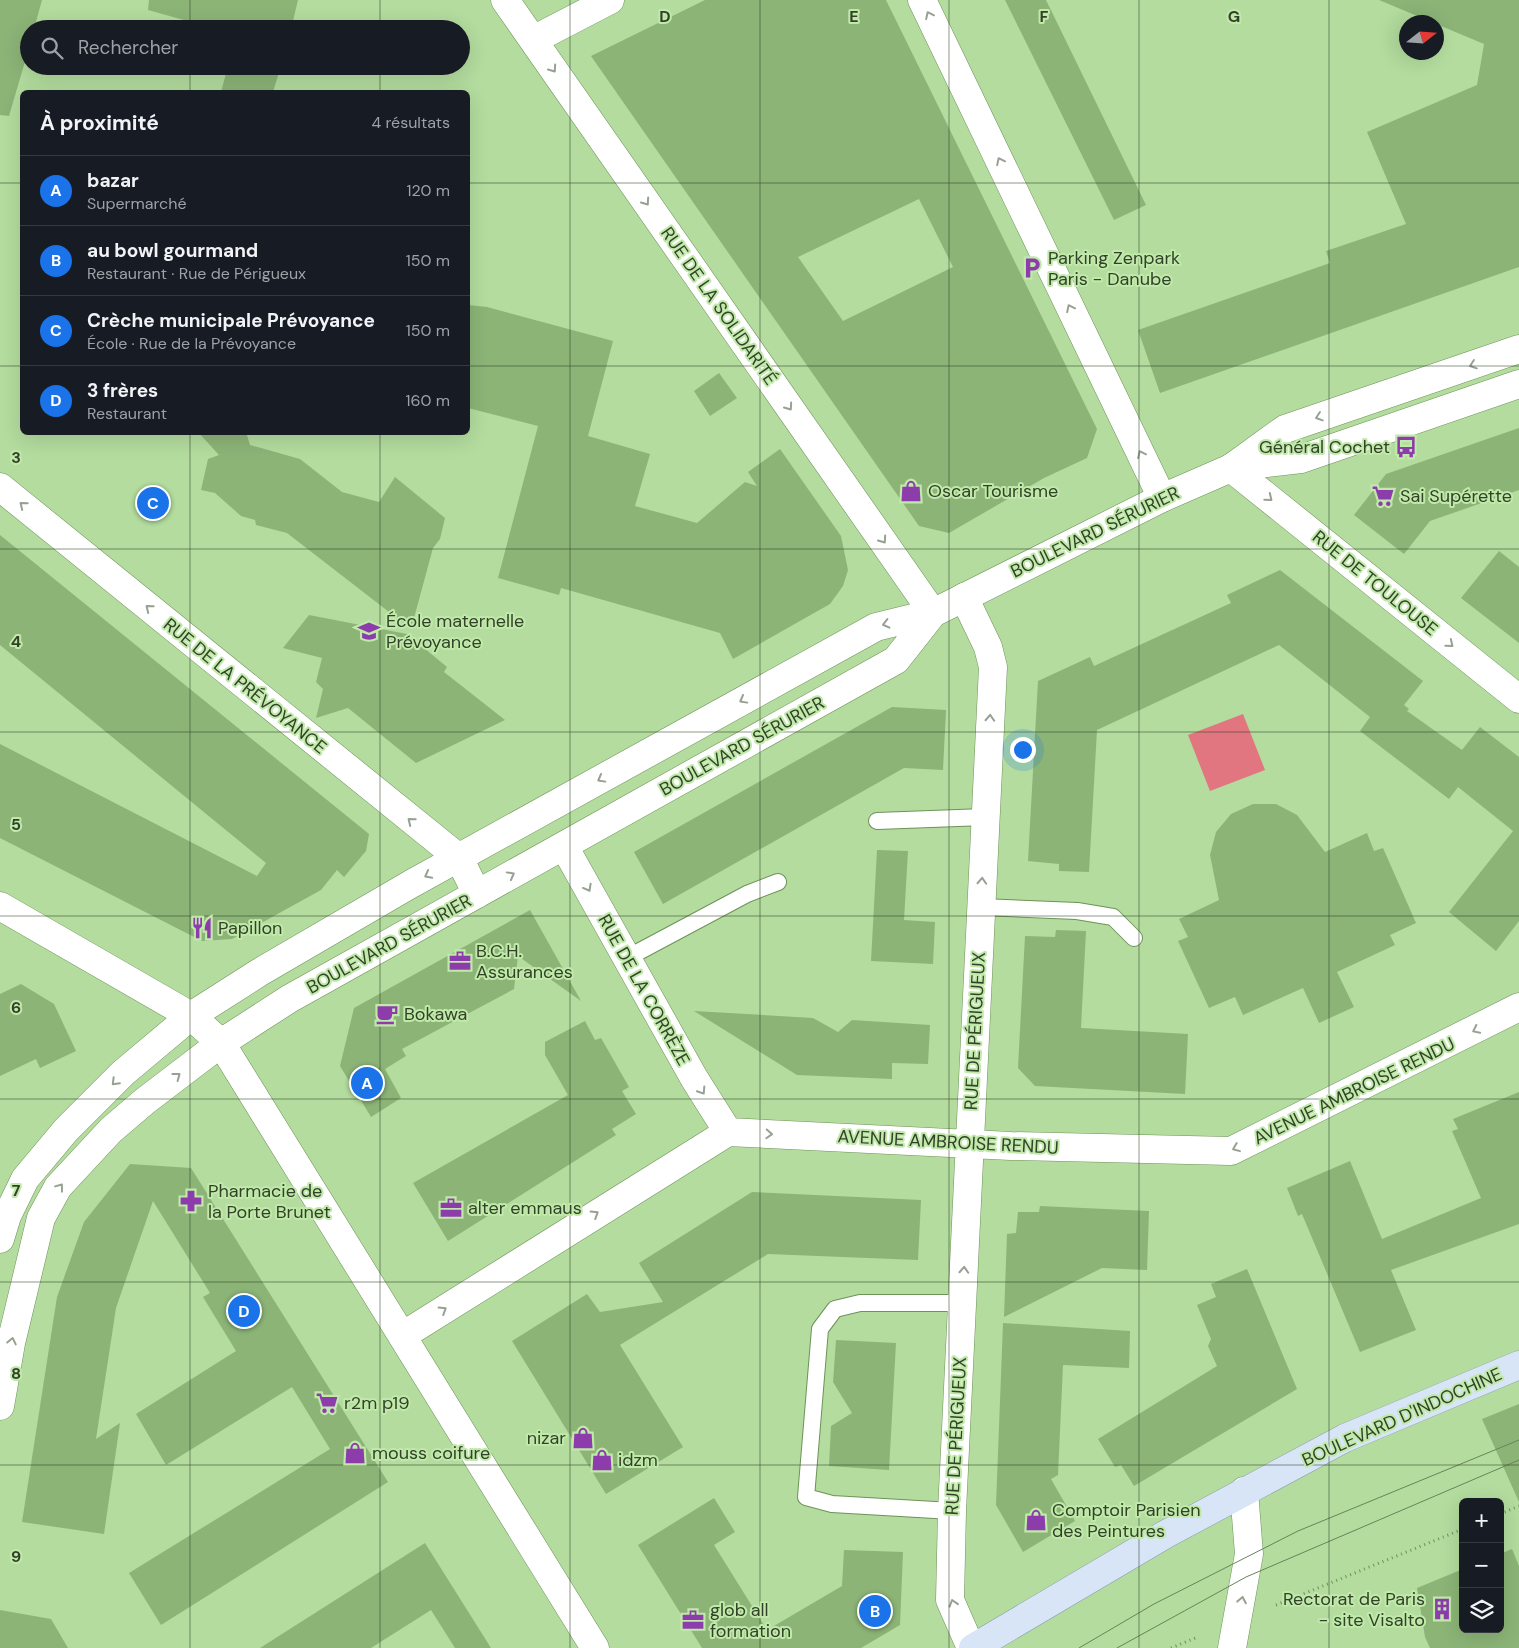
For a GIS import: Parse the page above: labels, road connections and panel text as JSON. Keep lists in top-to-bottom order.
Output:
{
  "streets": {
    "main road": ["BOULEVARD D'INDOCHINE"],
    "street": [
      "RUE DE LA SOLIDARITÉ",
      "BOULEVARD SÉRURIER",
      "RUE DE TOULOUSE",
      "RUE DE LA PRÉVOYANCE",
      "RUE DE LA CORRÈZE",
      "RUE DE PÉRIGUEUX",
      "AVENUE AMBROISE RENDU"
    ]
  },
  "crossings": [
    ["RUE DE LA SOLIDARITÉ", "BOULEVARD SÉRURIER"],
    ["BOULEVARD SÉRURIER", "RUE DE TOULOUSE"],
    ["BOULEVARD SÉRURIER", "RUE DE LA PRÉVOYANCE"],
    ["BOULEVARD SÉRURIER", "RUE DE LA CORRÈZE"],
    ["BOULEVARD SÉRURIER", "RUE DE PÉRIGUEUX"],
    ["RUE DE LA CORRÈZE", "AVENUE AMBROISE RENDU"],
    ["RUE DE PÉRIGUEUX", "AVENUE AMBROISE RENDU"],
    ["RUE DE PÉRIGUEUX", "BOULEVARD D'INDOCHINE"]
  ],
  "one_way": [
    "RUE DE LA SOLIDARITÉ",
    "RUE DE TOULOUSE",
    "RUE DE LA PRÉVOYANCE",
    "RUE DE LA CORRÈZE",
    "RUE DE PÉRIGUEUX"
  ],
  "places": {
    "parking": ["Parking Zenpark Paris - Danube"],
    "bus stop": ["Général Cochet"],
    "shop": [
      "Oscar Tourisme",
      "nizar",
      "mouss coifure",
      "idzm",
      "Comptoir Parisien des Peintures"
    ],
    "supermarket": ["Sai Supérette", "r2m p19"],
    "school or university": ["École maternelle Prévoyance"],
    "restaurant": ["Papillon"],
    "office": ["B.C.H. Assurances", "alter emmaus", "glob all formation"],
    "cafe": ["Bokawa"],
    "pharmacy": ["Pharmacie de la Porte Brunet"],
    "building": ["Rectorat de Paris - site Visalto"]
  },
  "north": "right",
  "page": {
    "search": "Rechercher",
    "heading": ["À proximité", "4 résultats"],
    "list": [
      {
        "mark": "A",
        "name": "bazar",
        "note": "Supermarché",
        "value": "120 m"
      },
      {
        "mark": "B",
        "name": "au bowl gourmand",
        "note": "Restaurant · Rue de Périgueux",
        "value": "150 m"
      },
      {
        "mark": "C",
        "name": "Crèche municipale Prévoyance",
        "note": "École · Rue de la Prévoyance",
        "value": "150 m"
      },
      {
        "mark": "D",
        "name": "3 frères",
        "note": "Restaurant",
        "value": "160 m"
      }
    ],
    "pins": [
      "C",
      "A",
      "D",
      "B"
    ],
    "map_buttons": ["+", "−"]
  },
  "grid": {
    "columns": [
      "D",
      "E",
      "F",
      "G"
    ],
    "rows": [
      "3",
      "4",
      "5",
      "6",
      "7",
      "8",
      "9"
    ]
  }
}
